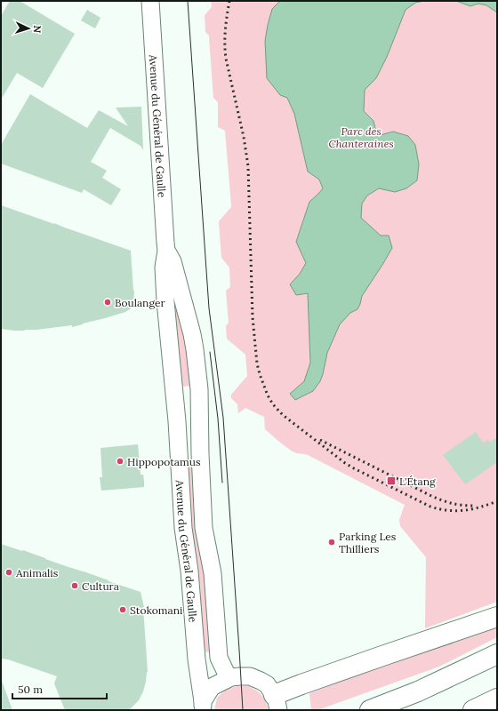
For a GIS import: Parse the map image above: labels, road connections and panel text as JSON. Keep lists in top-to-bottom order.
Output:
{
  "streets": {
    "main road": ["Avenue du Général de Gaulle"]
  },
  "parks": ["Parc des Chanteraines"],
  "places": {
    "other": [
      "Boulanger",
      "Hippopotamus",
      "Parking Les Thilliers",
      "Animalis",
      "Cultura",
      "Stokomani"
    ],
    "transit": ["L'Étang"]
  },
  "scale_bar": "50 m",
  "north": "right"
}
